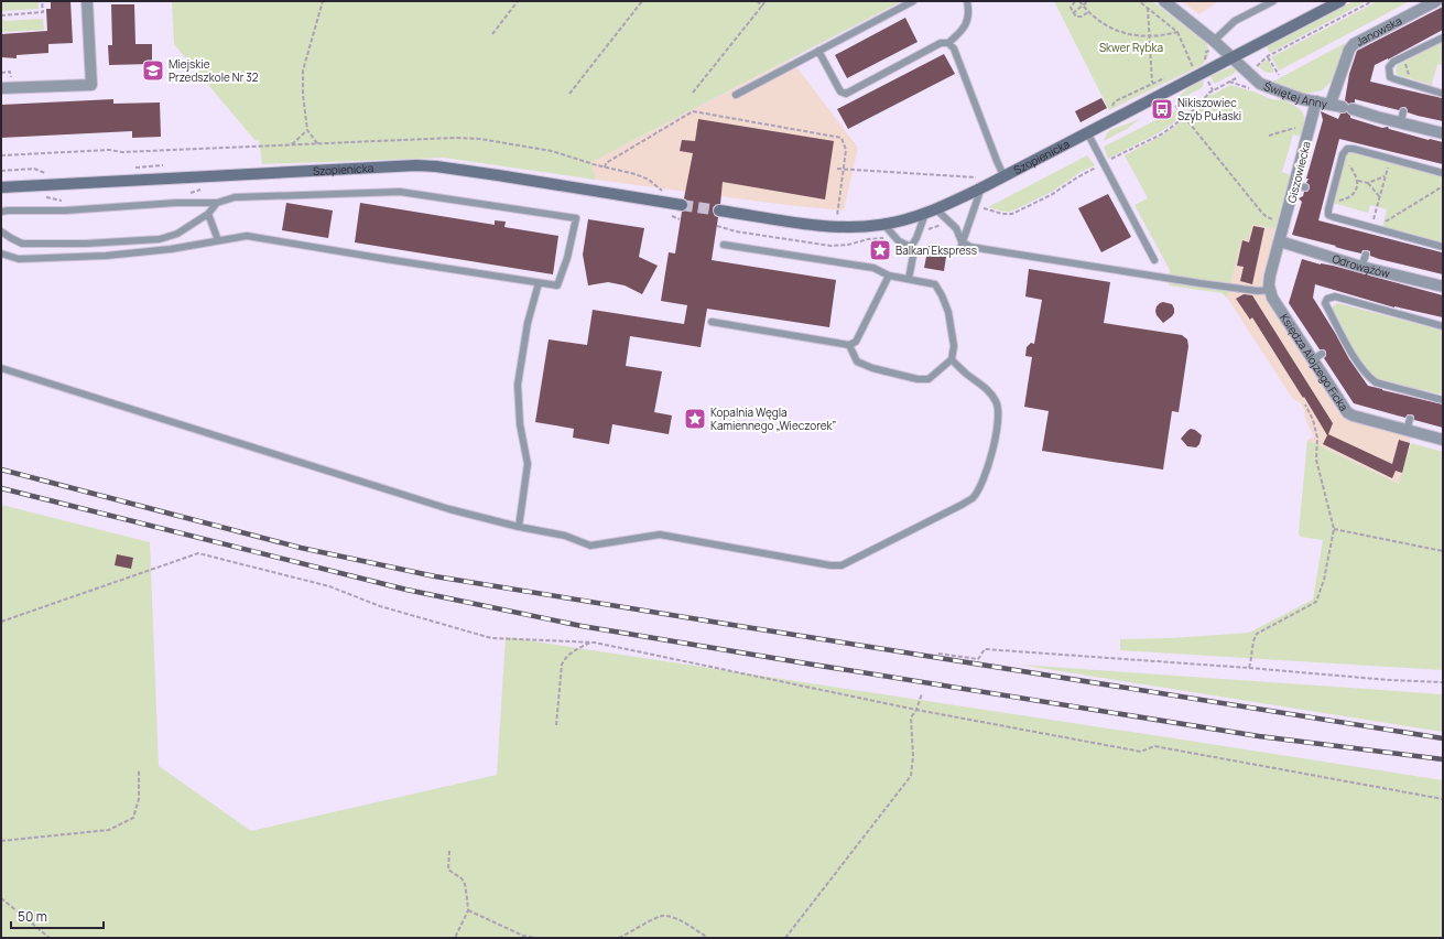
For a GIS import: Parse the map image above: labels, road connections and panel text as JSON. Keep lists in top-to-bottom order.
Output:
{
  "streets": {
    "street": [
      "Janowska",
      "Świętej Anny",
      "Szopienicka",
      "Giszowiecka",
      "Odrowążów",
      "Księdza Alojzego Ficka"
    ]
  },
  "crossings": [
    ["Janowska", "Świętej Anny"],
    ["Świętej Anny", "Szopienicka"],
    ["Świętej Anny", "Giszowiecka"],
    ["Giszowiecka", "Odrowążów"]
  ],
  "parks": ["Skwer Rybka"],
  "places": {
    "school or university": ["Miejskie Przedszkole Nr 32"],
    "bus stop": ["Nikiszowiec Szyb Pułaski"],
    "place": ["Balkan Ekspress", "Kopalnia Węgla Kamiennego „Wieczorek”"]
  },
  "scale_bar": "50 m"
}
